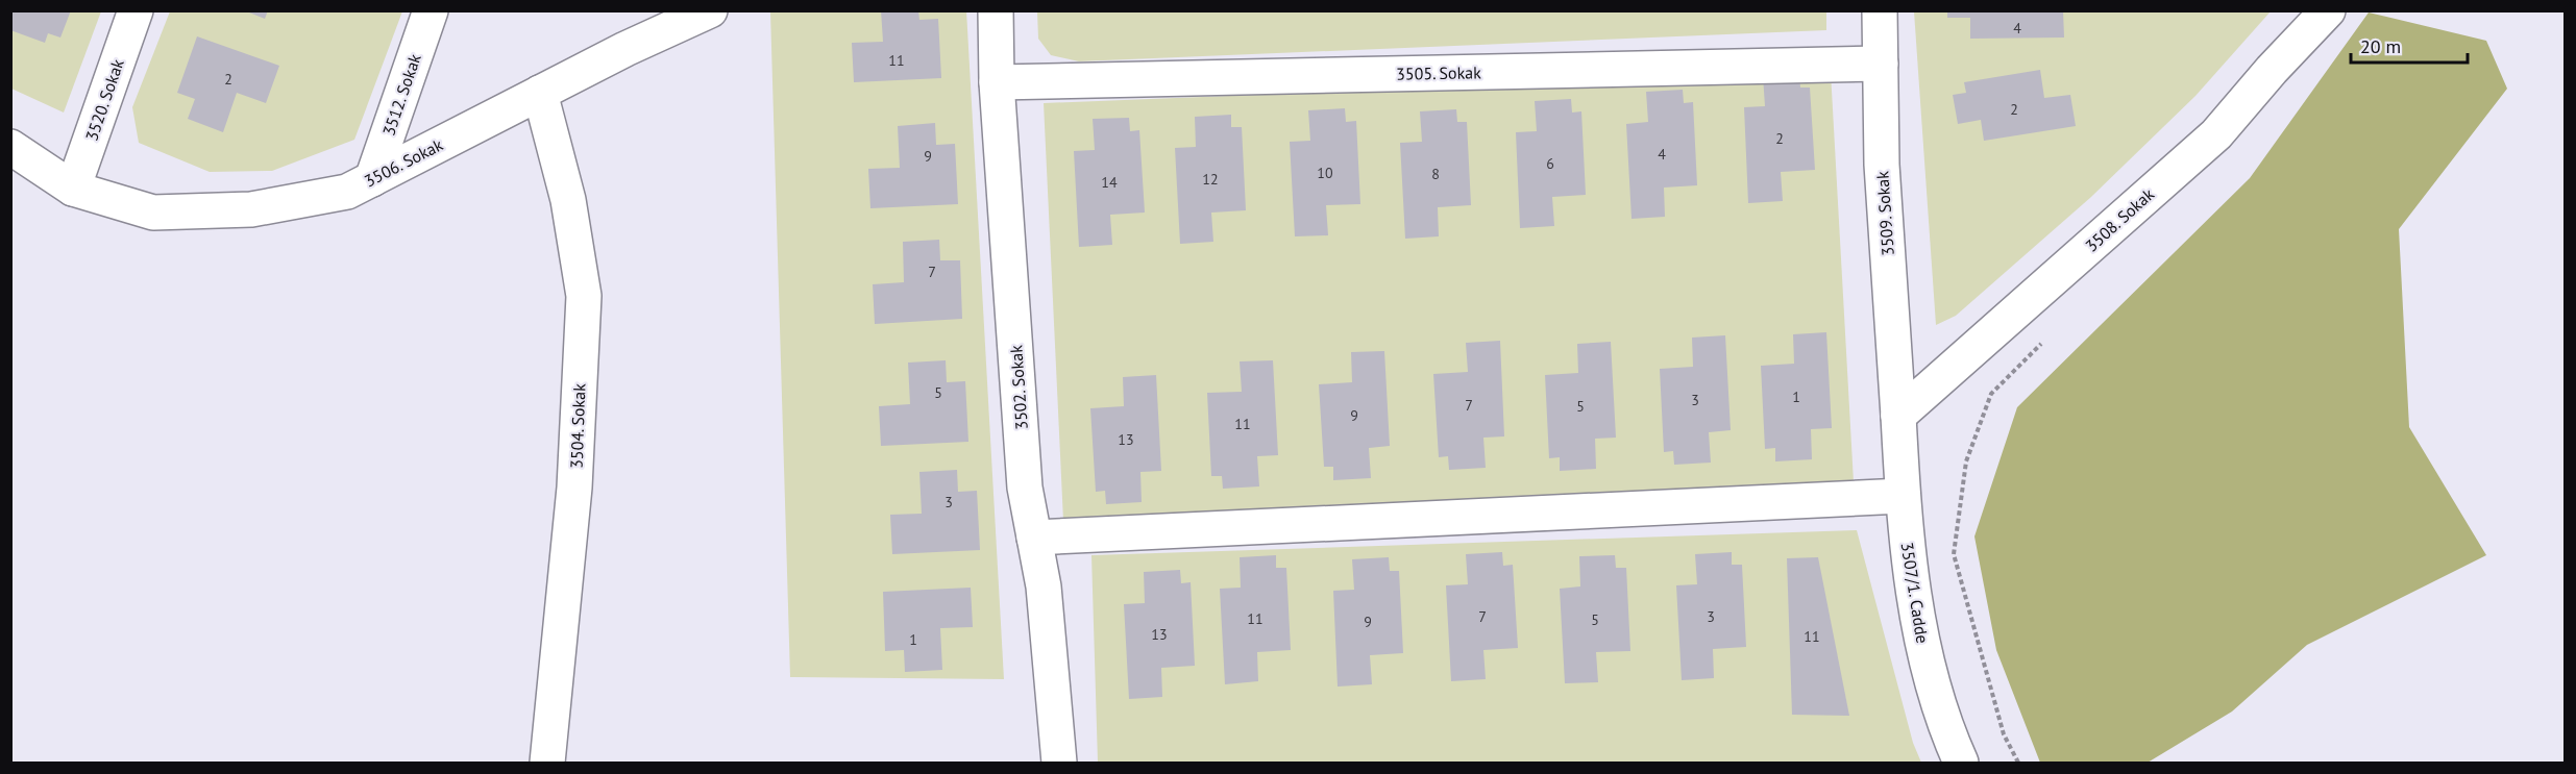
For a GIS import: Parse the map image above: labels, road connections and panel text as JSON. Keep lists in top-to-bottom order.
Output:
{
  "streets": {
    "street": [
      "3505. Sokak",
      "3512. Sokak",
      "3520. Sokak",
      "3506. Sokak",
      "3509. Sokak",
      "3508. Sokak",
      "3502. Sokak",
      "3504. Sokak",
      "3507/1. Cadde"
    ]
  },
  "crossings": [
    ["3505. Sokak", "3509. Sokak"],
    ["3505. Sokak", "3502. Sokak"],
    ["3512. Sokak", "3506. Sokak"],
    ["3520. Sokak", "3506. Sokak"],
    ["3506. Sokak", "3504. Sokak"],
    ["3509. Sokak", "3508. Sokak"],
    ["3509. Sokak", "3507/1. Cadde"],
    ["3508. Sokak", "3507/1. Cadde"]
  ],
  "house_numbers": [
    "4",
    "11",
    "2",
    "2",
    "2",
    "4",
    "9",
    "6",
    "10",
    "8",
    "12",
    "14",
    "7",
    "5",
    "1",
    "3",
    "7",
    "5",
    "9",
    "11",
    "13",
    "3",
    "7",
    "3",
    "11",
    "5",
    "9",
    "13",
    "11",
    "1"
  ],
  "scale_bar": "20 m"
}
